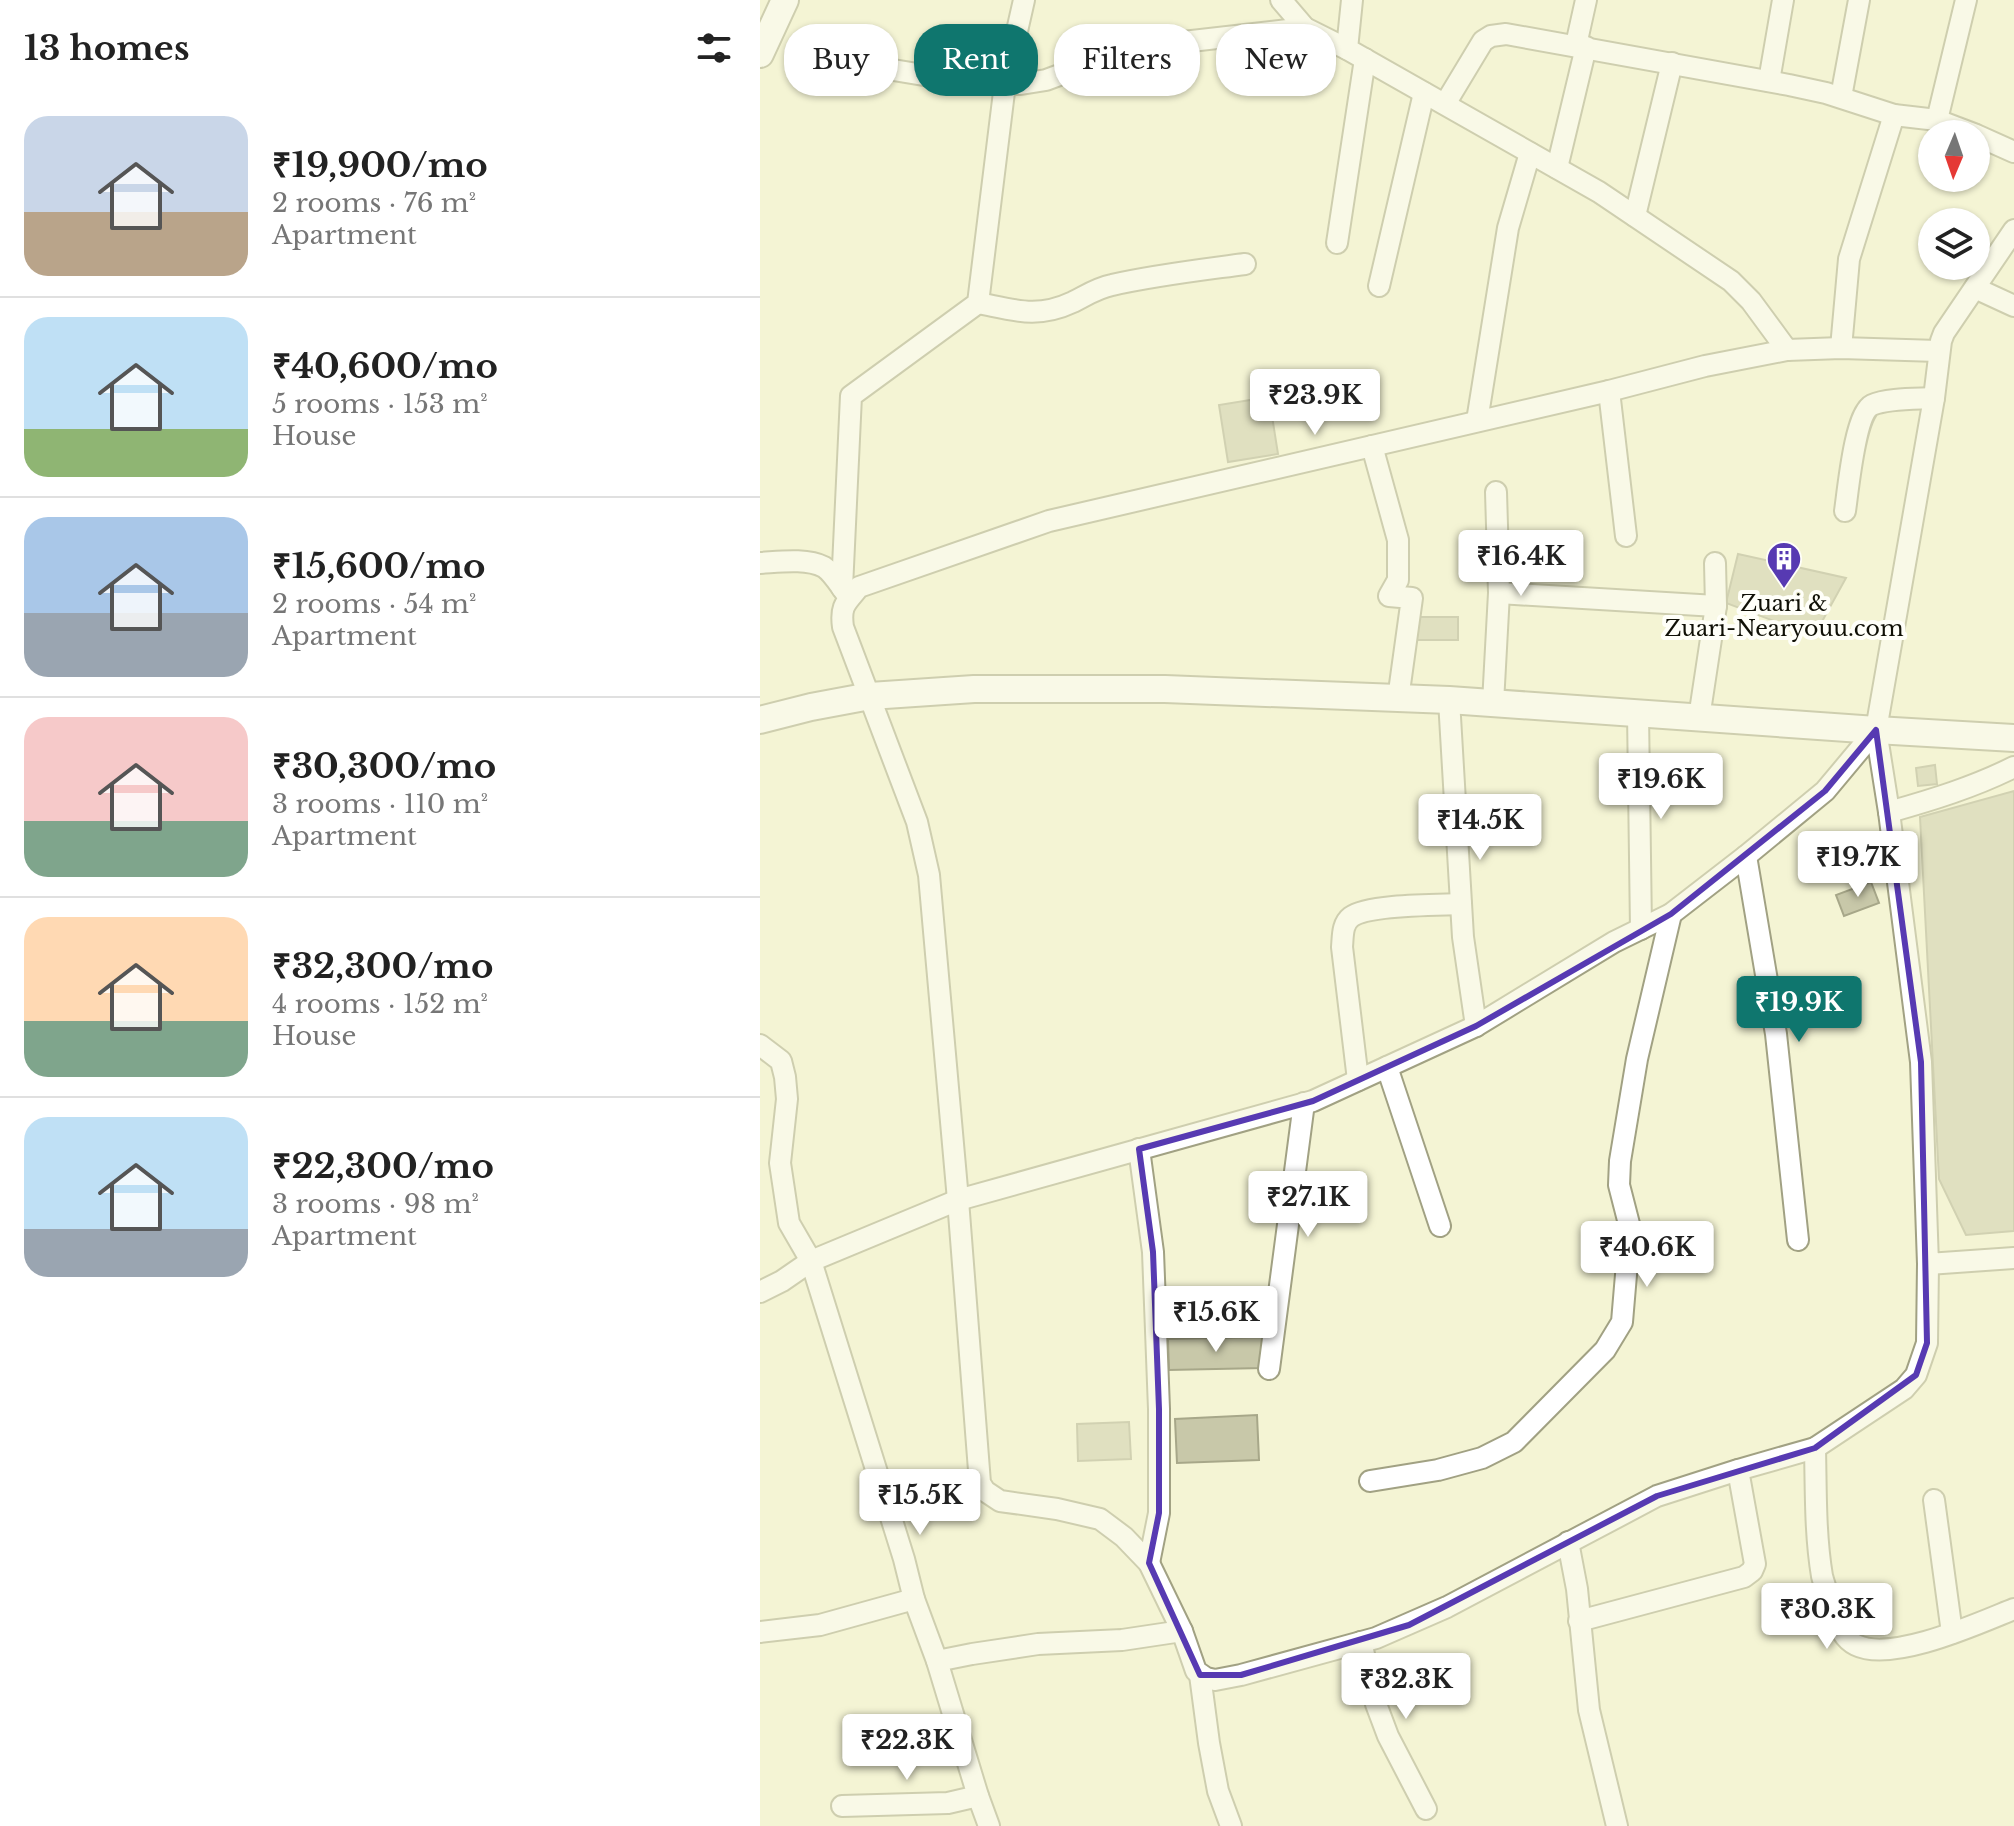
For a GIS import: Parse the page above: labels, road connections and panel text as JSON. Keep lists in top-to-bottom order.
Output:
{
  "places": {
    "building": ["Zuari & Zuari-Nearyouu.com"]
  },
  "north": "bottom",
  "page": {
    "heading": "13 homes",
    "chip": [
      "Buy",
      "Rent",
      "Filters",
      "New"
    ],
    "list": [
      {
        "name": "₹19,900/mo",
        "note": "2 rooms · 76 m² · Apartment"
      },
      {
        "name": "₹40,600/mo",
        "note": "5 rooms · 153 m² · House"
      },
      {
        "name": "₹15,600/mo",
        "note": "2 rooms · 54 m² · Apartment"
      },
      {
        "name": "₹30,300/mo",
        "note": "3 rooms · 110 m² · Apartment"
      },
      {
        "name": "₹32,300/mo",
        "note": "4 rooms · 152 m² · House"
      },
      {
        "name": "₹22,300/mo",
        "note": "3 rooms · 98 m² · Apartment"
      }
    ],
    "price": [
      "₹23.9K",
      "₹16.4K",
      "₹19.6K",
      "₹14.5K",
      "₹19.7K",
      "₹19.9K",
      "₹27.1K",
      "₹40.6K",
      "₹15.6K",
      "₹15.5K",
      "₹30.3K",
      "₹32.3K",
      "₹22.3K"
    ]
  }
}
